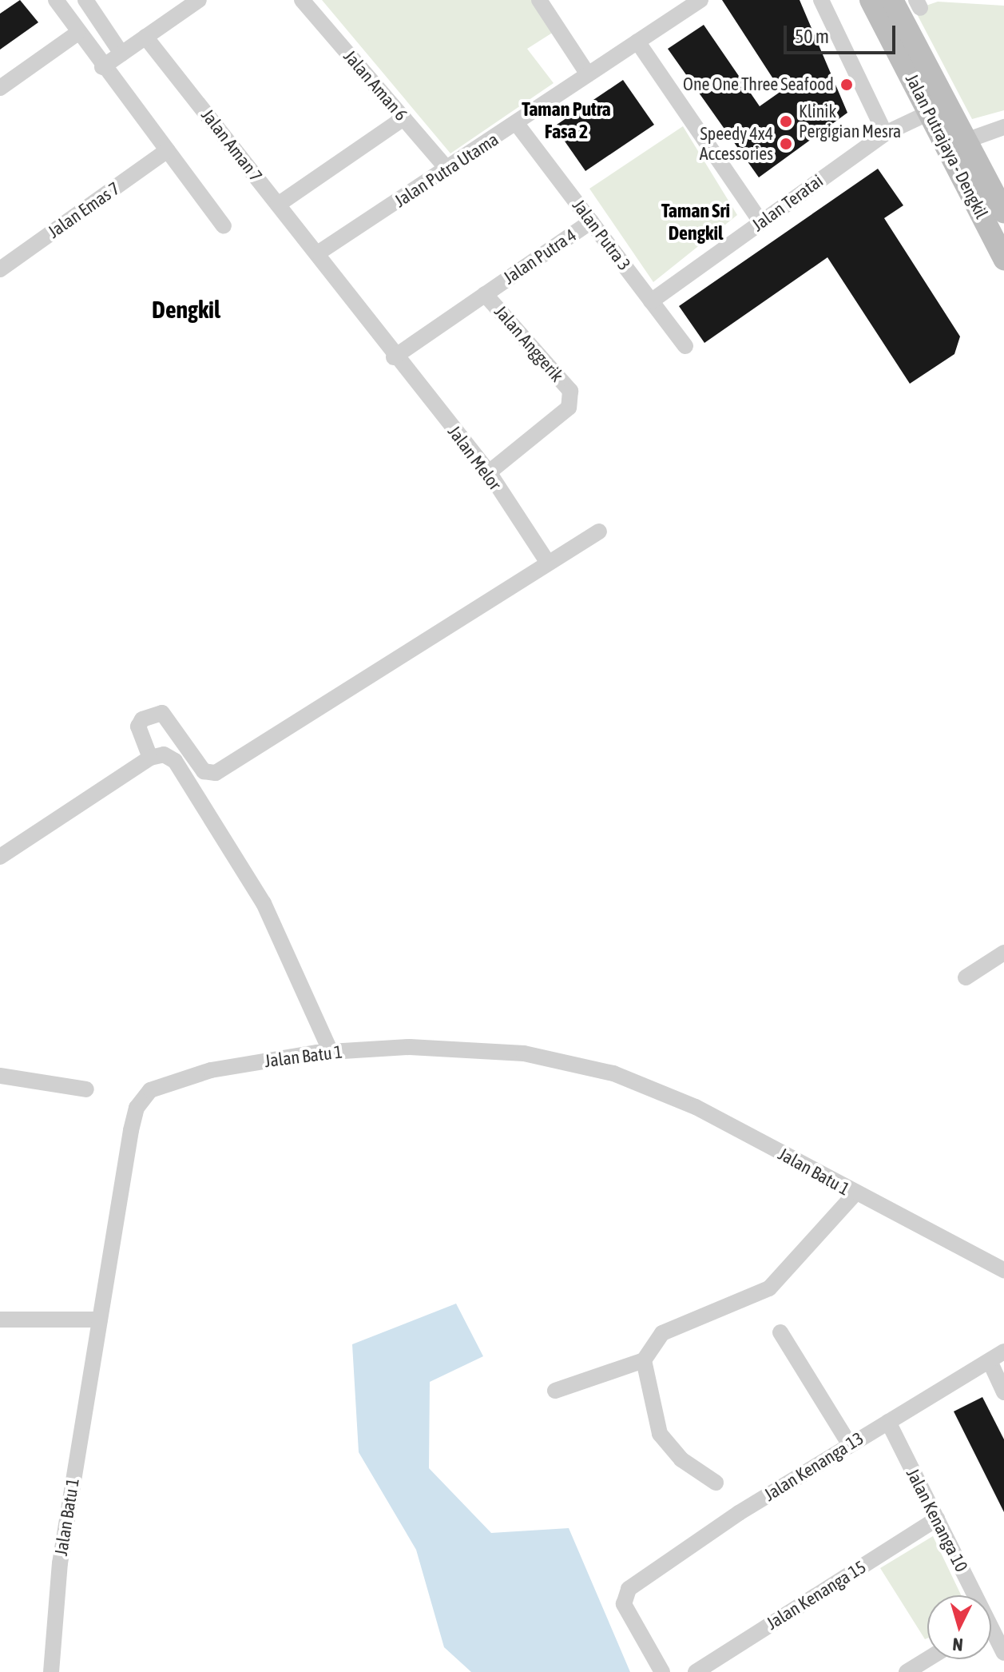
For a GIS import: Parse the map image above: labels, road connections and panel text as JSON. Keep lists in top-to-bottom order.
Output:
{
  "streets": {
    "main road": ["Jalan Putrajaya - Dengkil"],
    "street": [
      "Jalan Aman 6",
      "Jalan Aman 7",
      "Jalan Putra Utama",
      "Jalan Teratai",
      "Jalan Emas 7",
      "Jalan Putra 3",
      "Jalan Putra 4",
      "Jalan Anggerik",
      "Jalan Melor",
      "Jalan Batu 1",
      "Jalan Kenanga 13",
      "Jalan Kenanga 10",
      "Jalan Kenanga 15"
    ]
  },
  "crossings": [
    ["Jalan Aman 6", "Jalan Putra Utama"],
    ["Jalan Aman 7", "Jalan Putra Utama"],
    ["Jalan Aman 7", "Jalan Melor"],
    ["Jalan Putrajaya - Dengkil", "Jalan Teratai"],
    ["Jalan Putra Utama", "Jalan Putra 3"],
    ["Jalan Putra Utama", "Jalan Melor"],
    ["Jalan Teratai", "Jalan Putra 3"],
    ["Jalan Putra 3", "Jalan Putra 4"],
    ["Jalan Putra 4", "Jalan Anggerik"],
    ["Jalan Putra 4", "Jalan Melor"],
    ["Jalan Anggerik", "Jalan Melor"],
    ["Jalan Kenanga 13", "Jalan Kenanga 10"],
    ["Jalan Kenanga 10", "Jalan Kenanga 15"]
  ],
  "districts": ["Taman Putra Fasa 2", "Taman Sri Dengkil", "Dengkil"],
  "places": ["One One Three Seafood", "Klinik Pergigian Mesra", "Speedy 4x4 Accessories"],
  "scale_bar": "50 m",
  "north": "bottom"
}
